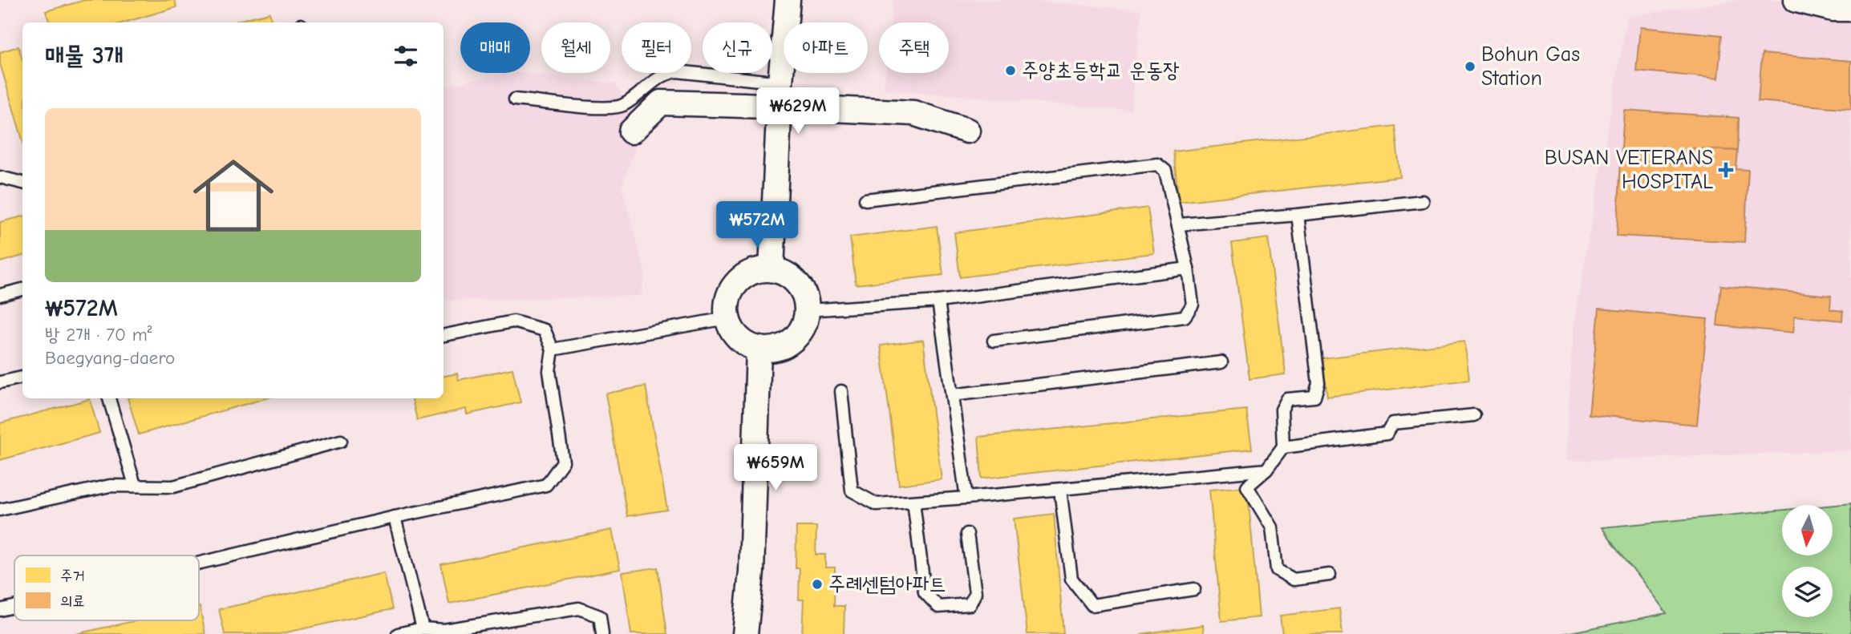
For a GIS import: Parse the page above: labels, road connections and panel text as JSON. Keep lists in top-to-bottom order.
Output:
{
  "places": {
    "other": ["Bohun Gas Station", "주양초등학교 운동장", "주례센텀아파트"],
    "health": ["BUSAN VETERANS HOSPITAL"]
  },
  "legend": ["주거", "의료"],
  "north": "bottom",
  "page": {
    "chip": [
      "매매",
      "월세",
      "필터",
      "신규",
      "아파트",
      "주택"
    ],
    "heading": "매물 3개",
    "price": ["₩629M", "₩572M", "₩659M"],
    "list": [
      {
        "name": "₩572M",
        "note": "방 2개 · 70 m² · Baegyang-daero"
      }
    ]
  }
}
